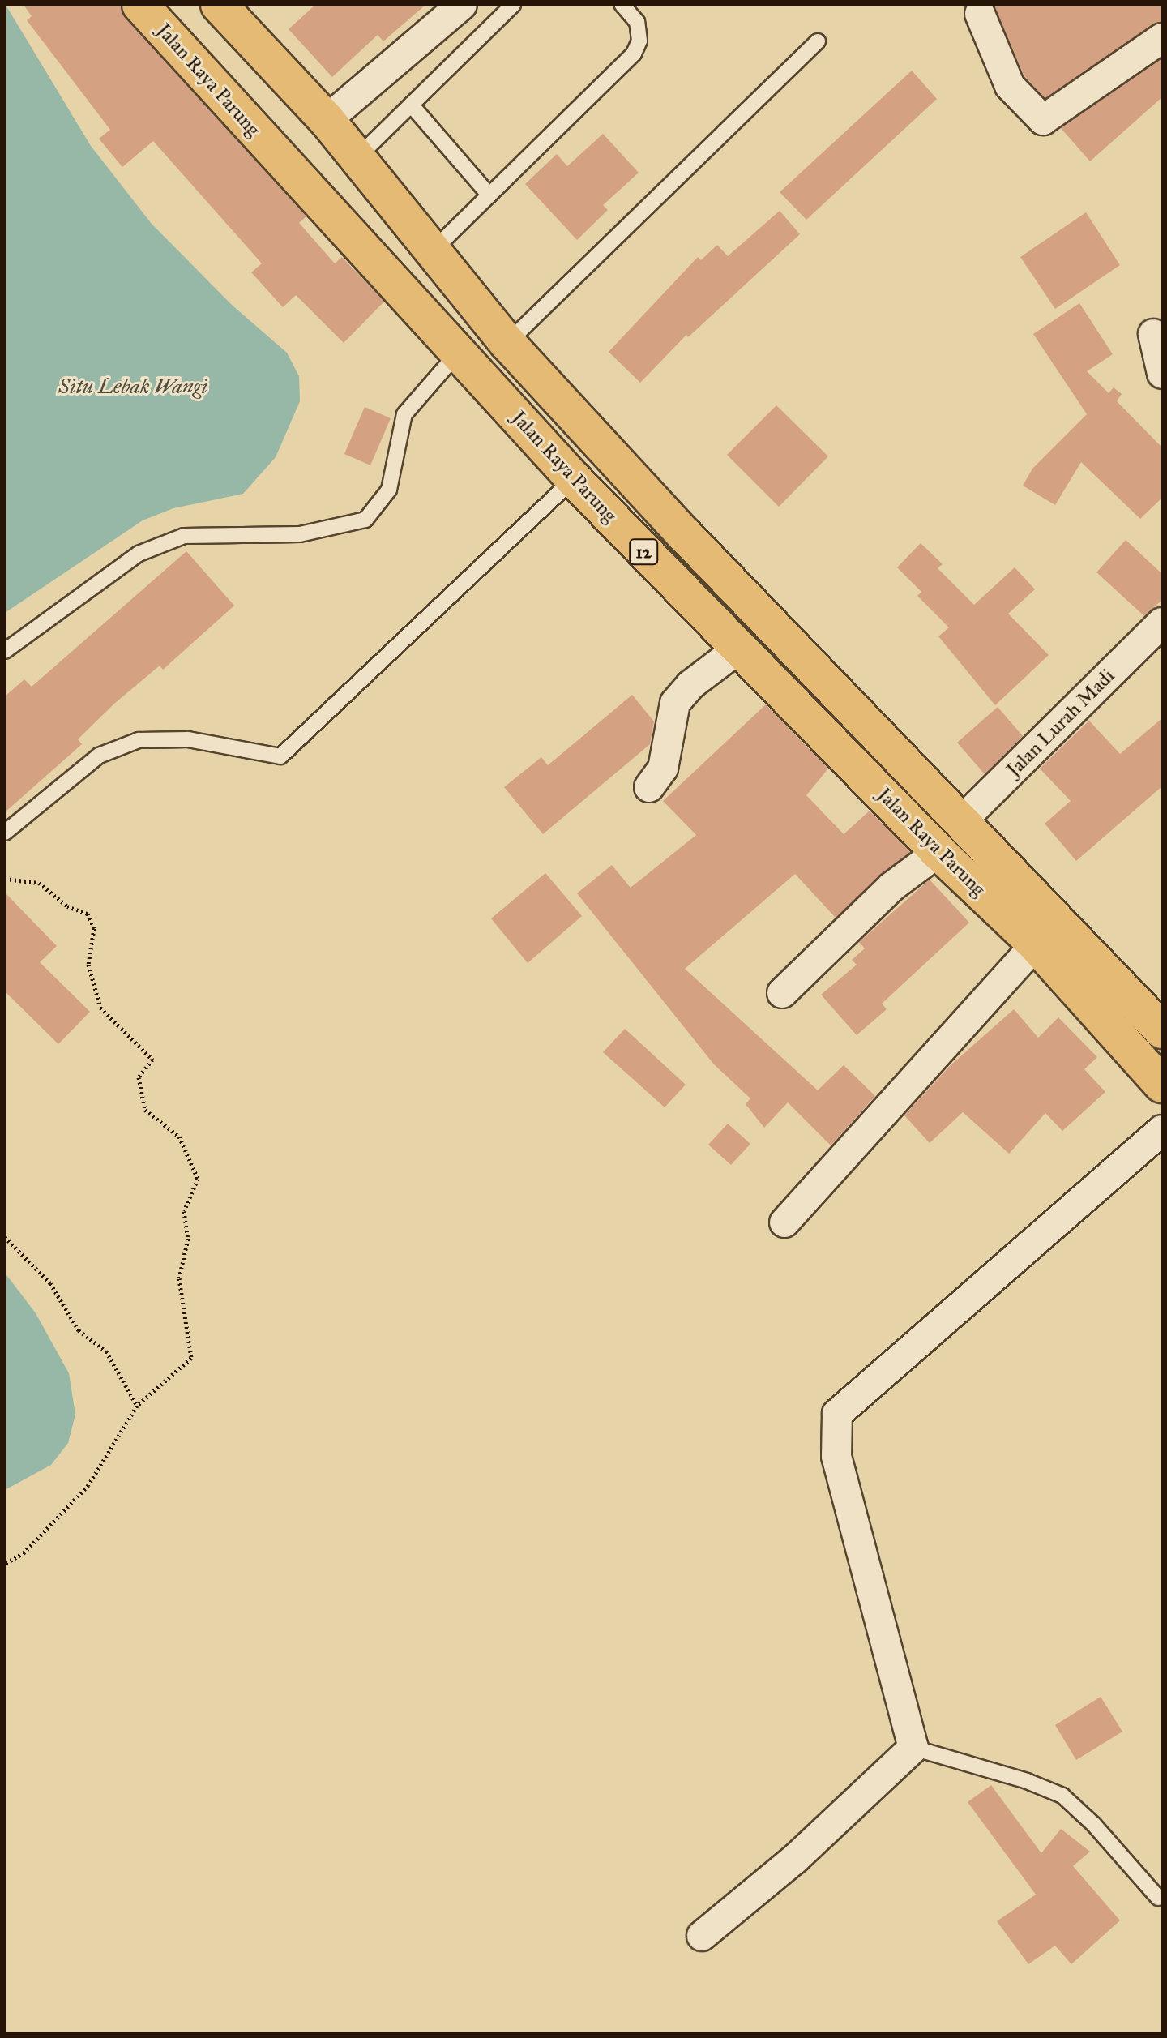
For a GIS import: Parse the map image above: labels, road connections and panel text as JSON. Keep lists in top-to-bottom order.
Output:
{
  "streets": {
    "highway": ["Jalan Raya Parung", "12"],
    "street": ["Jalan Lurah Madi"]
  },
  "crossings": [
    ["Jalan Raya Parung", "Jalan Lurah Madi"]
  ],
  "water": ["Situ Lebak Wangi"]
}
